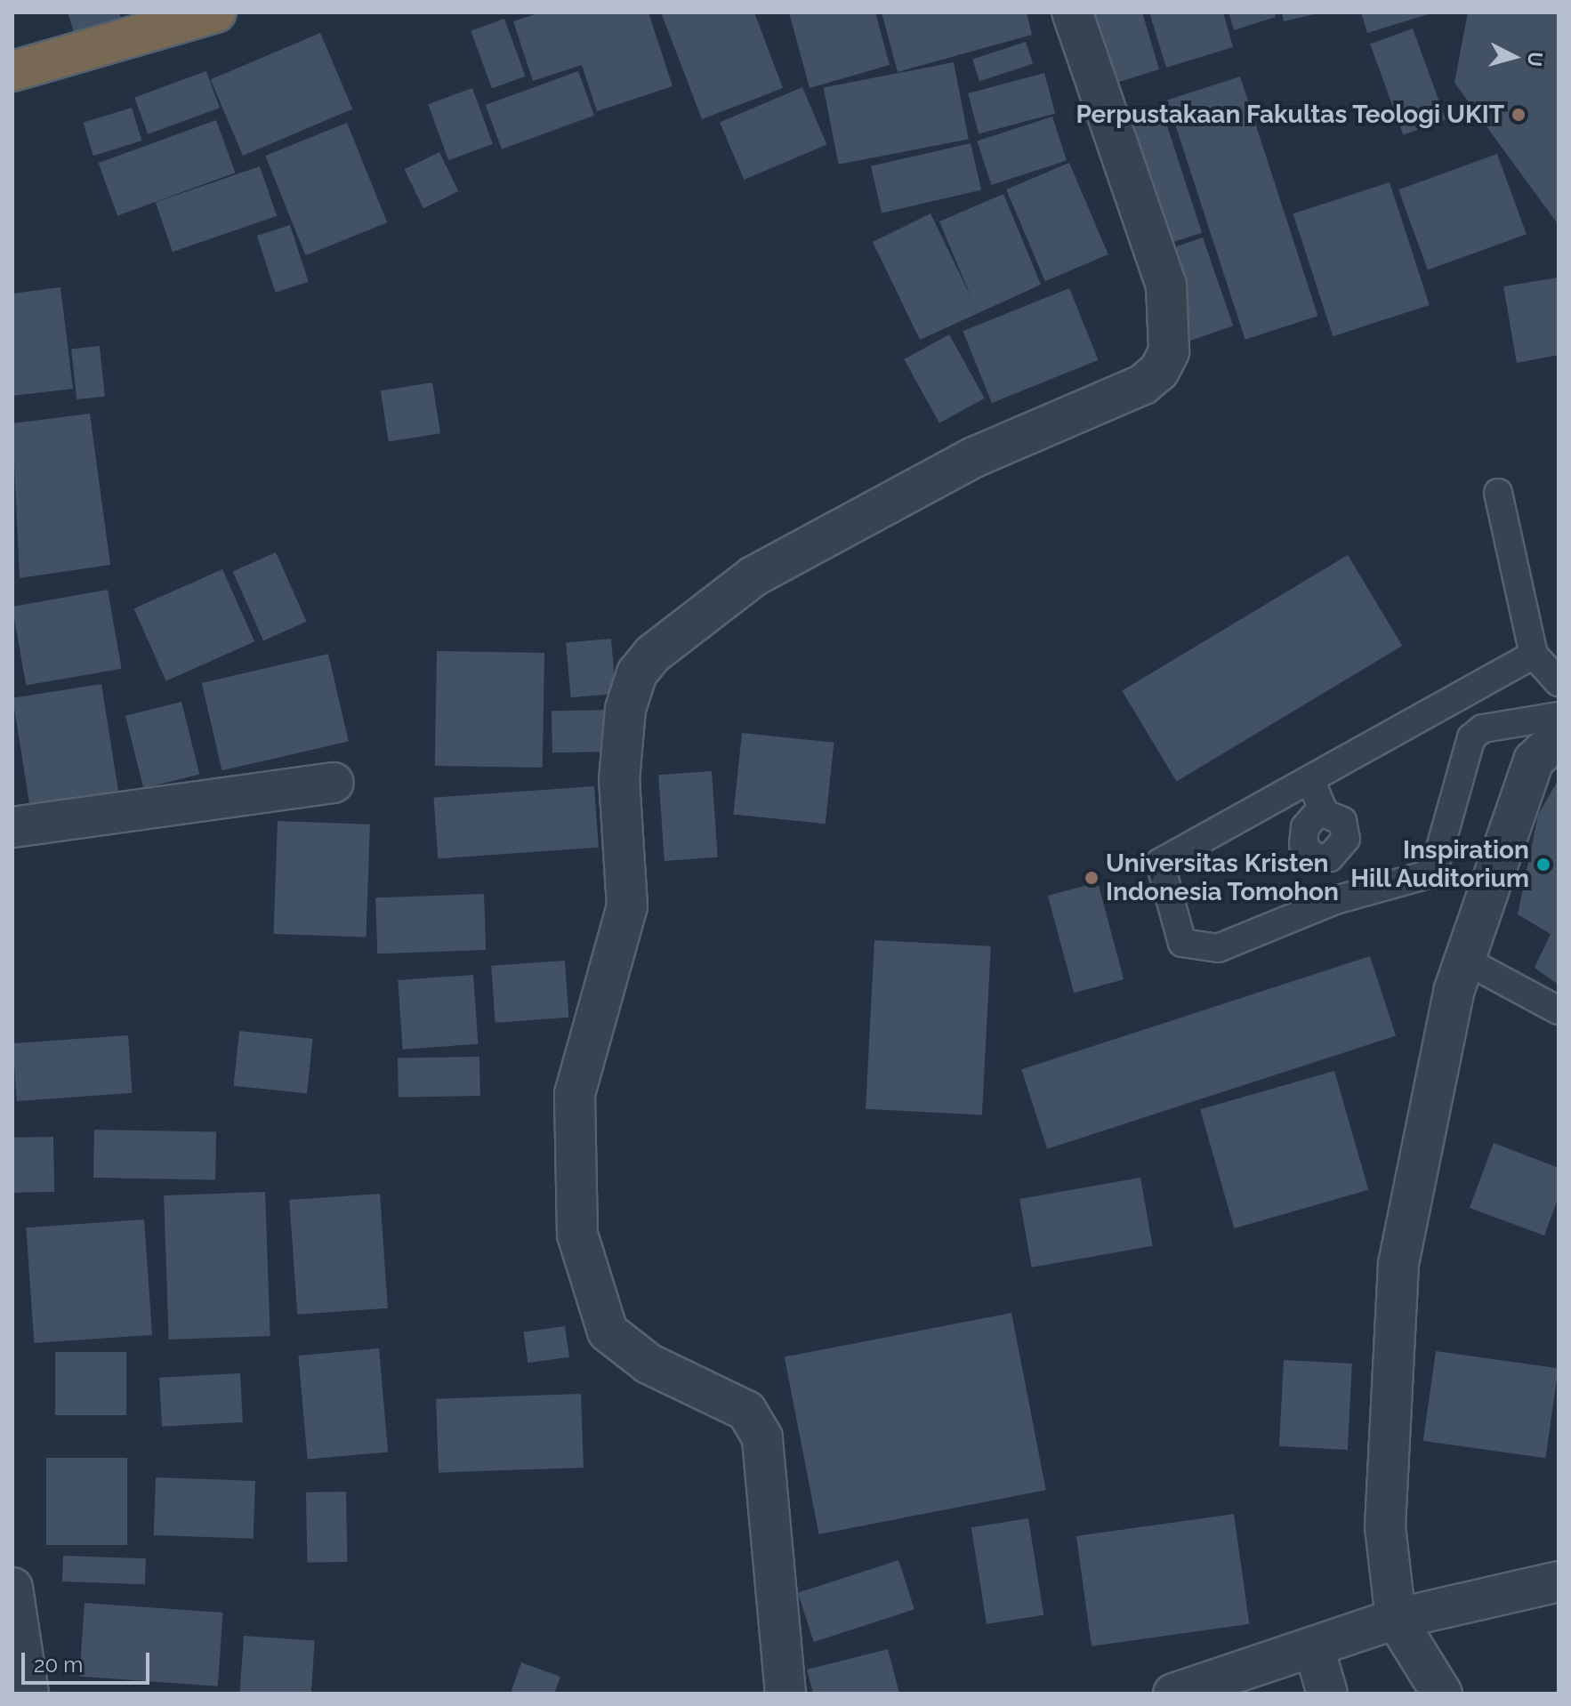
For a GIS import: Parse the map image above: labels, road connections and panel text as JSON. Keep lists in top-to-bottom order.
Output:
{
  "places": ["Perpustakaan Fakultas Teologi UKIT", "Inspiration Hill Auditorium", "Universitas Kristen Indonesia Tomohon"],
  "scale_bar": "20 m",
  "north": "right"
}
